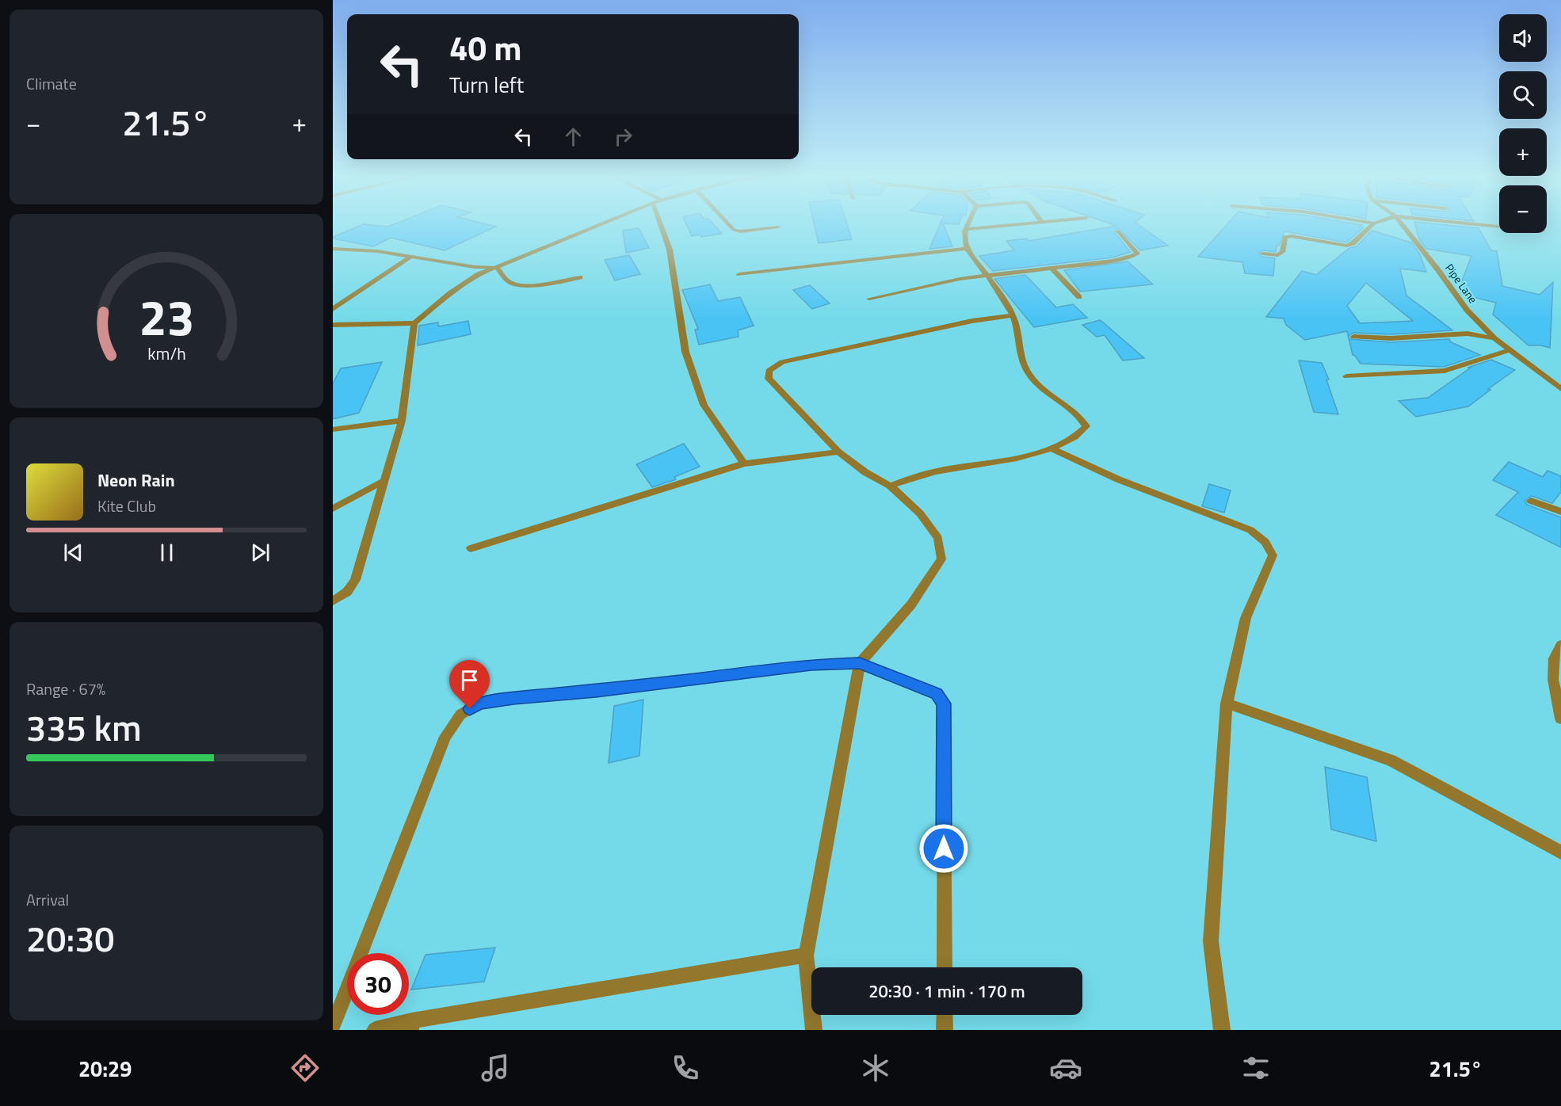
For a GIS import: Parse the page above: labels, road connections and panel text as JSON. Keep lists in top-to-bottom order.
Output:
{
  "streets": {
    "street": ["Pipe Lane"]
  },
  "page": {
    "tile": [
      "Climate",
      ["Range · 67%", "335 km"],
      ["Arrival", "20:30"]
    ],
    "map_buttons": ["+", "−"],
    "turn": ["40 m", "Turn left"],
    "heat": ["−", "21.5°", "+"],
    "song": ["Neon Rain", "Kite Club"],
    "limit": "30",
    "trip": "20:30 · 1 min · 170 m",
    "tabs": ["20:29", "21.5°"],
    "gauge": ["23", "km/h"]
  }
}
